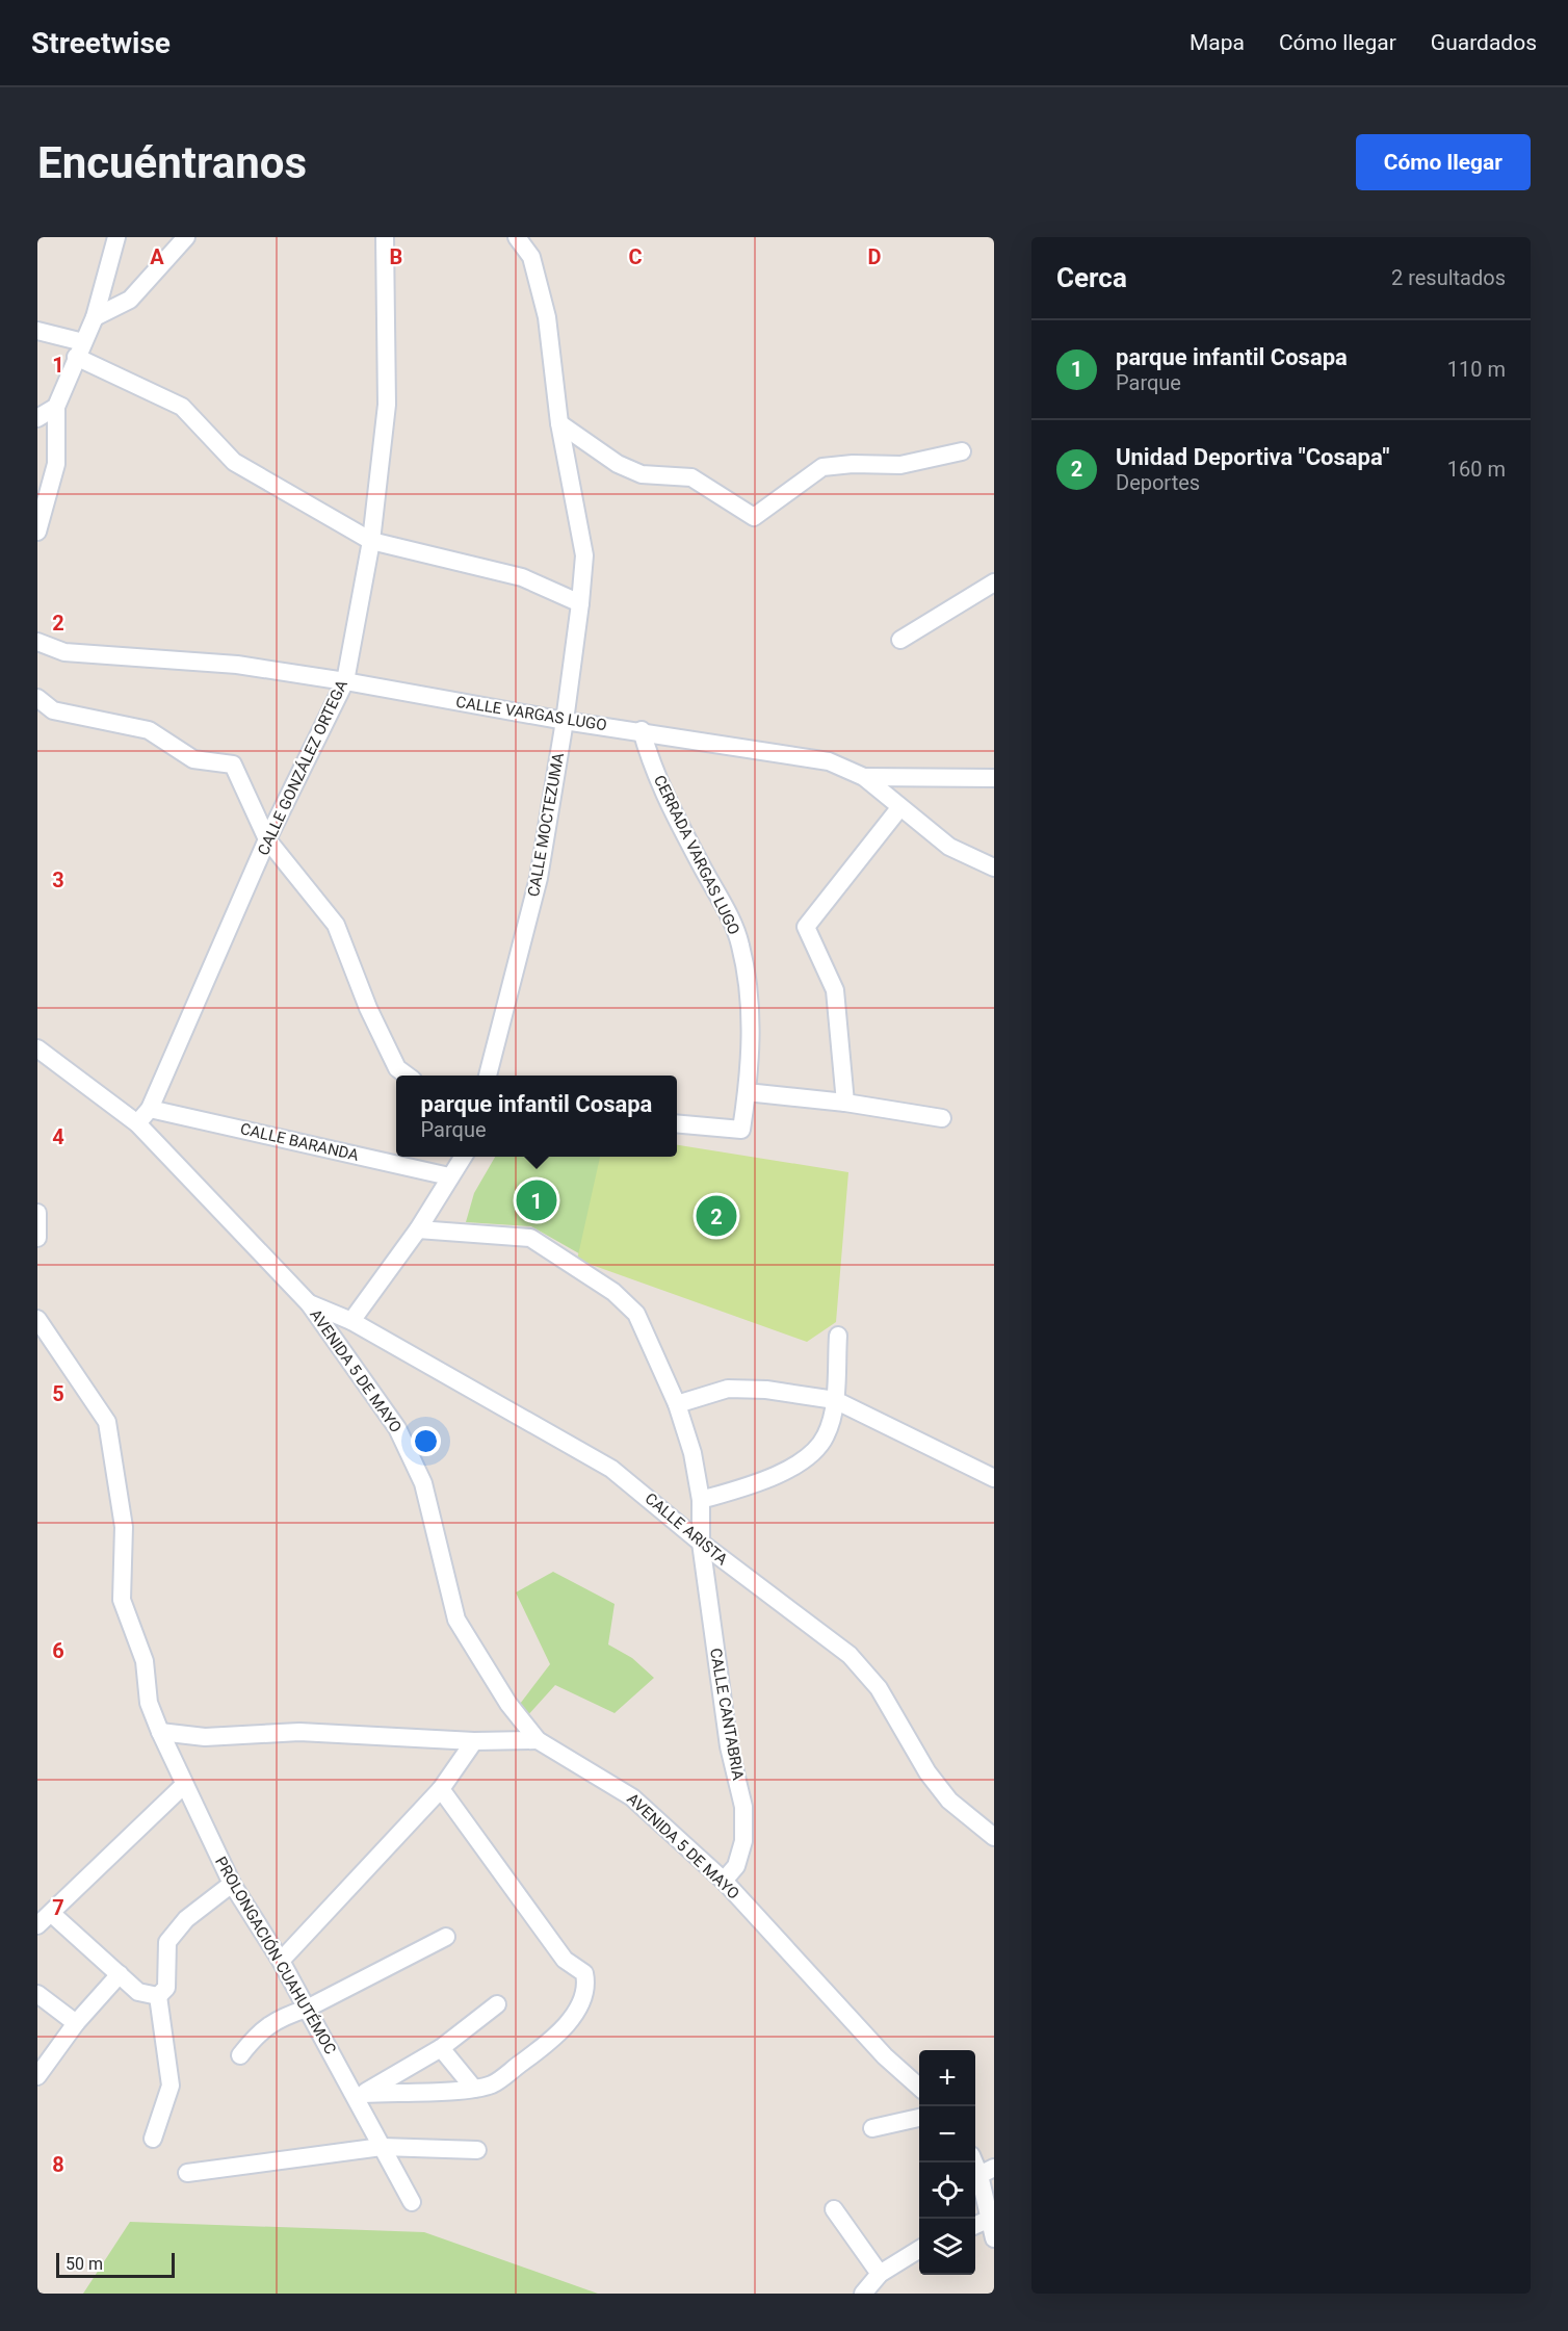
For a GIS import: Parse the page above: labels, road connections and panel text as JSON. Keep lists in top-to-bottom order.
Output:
{
  "streets": {
    "street": [
      "CALLE VARGAS LUGO",
      "CALLE GONZÁLEZ ORTEGA",
      "CALLE MOCTEZUMA",
      "CERRADA VARGAS LUGO",
      "CALLE BARANDA",
      "AVENIDA 5 DE MAYO",
      "CALLE ARISTA",
      "CALLE CANTABRIA",
      "PROLONGACIÓN CUAHUTÉMOC"
    ]
  },
  "crossings": [
    ["CALLE VARGAS LUGO", "CALLE GONZÁLEZ ORTEGA"],
    ["CALLE VARGAS LUGO", "CALLE MOCTEZUMA"],
    ["CALLE VARGAS LUGO", "CERRADA VARGAS LUGO"],
    ["CALLE GONZÁLEZ ORTEGA", "CALLE BARANDA"],
    ["CALLE GONZÁLEZ ORTEGA", "AVENIDA 5 DE MAYO"],
    ["AVENIDA 5 DE MAYO", "CALLE ARISTA"],
    ["AVENIDA 5 DE MAYO", "CALLE CANTABRIA"],
    ["CALLE ARISTA", "CALLE CANTABRIA"]
  ],
  "scale_bar": "50 m",
  "page": {
    "header": "Streetwise",
    "nav": ["Mapa", "Cómo llegar", "Guardados"],
    "buttons": "Cómo llegar",
    "title": "Encuéntranos",
    "heading": ["Cerca", "2 resultados"],
    "list": [
      {
        "mark": "1",
        "name": "parque infantil Cosapa",
        "note": "Parque",
        "value": "110 m"
      },
      {
        "mark": "2",
        "name": "Unidad Deportiva \"Cosapa\"",
        "note": "Deportes",
        "value": "160 m"
      }
    ],
    "popup": ["parque infantil Cosapa", "Parque"],
    "pins": ["1", "2"],
    "map_buttons": ["+", "−"],
    "scale": "50 m"
  },
  "grid": {
    "columns": [
      "A",
      "B",
      "C",
      "D"
    ],
    "rows": [
      "1",
      "2",
      "3",
      "4",
      "5",
      "6",
      "7",
      "8"
    ]
  }
}
